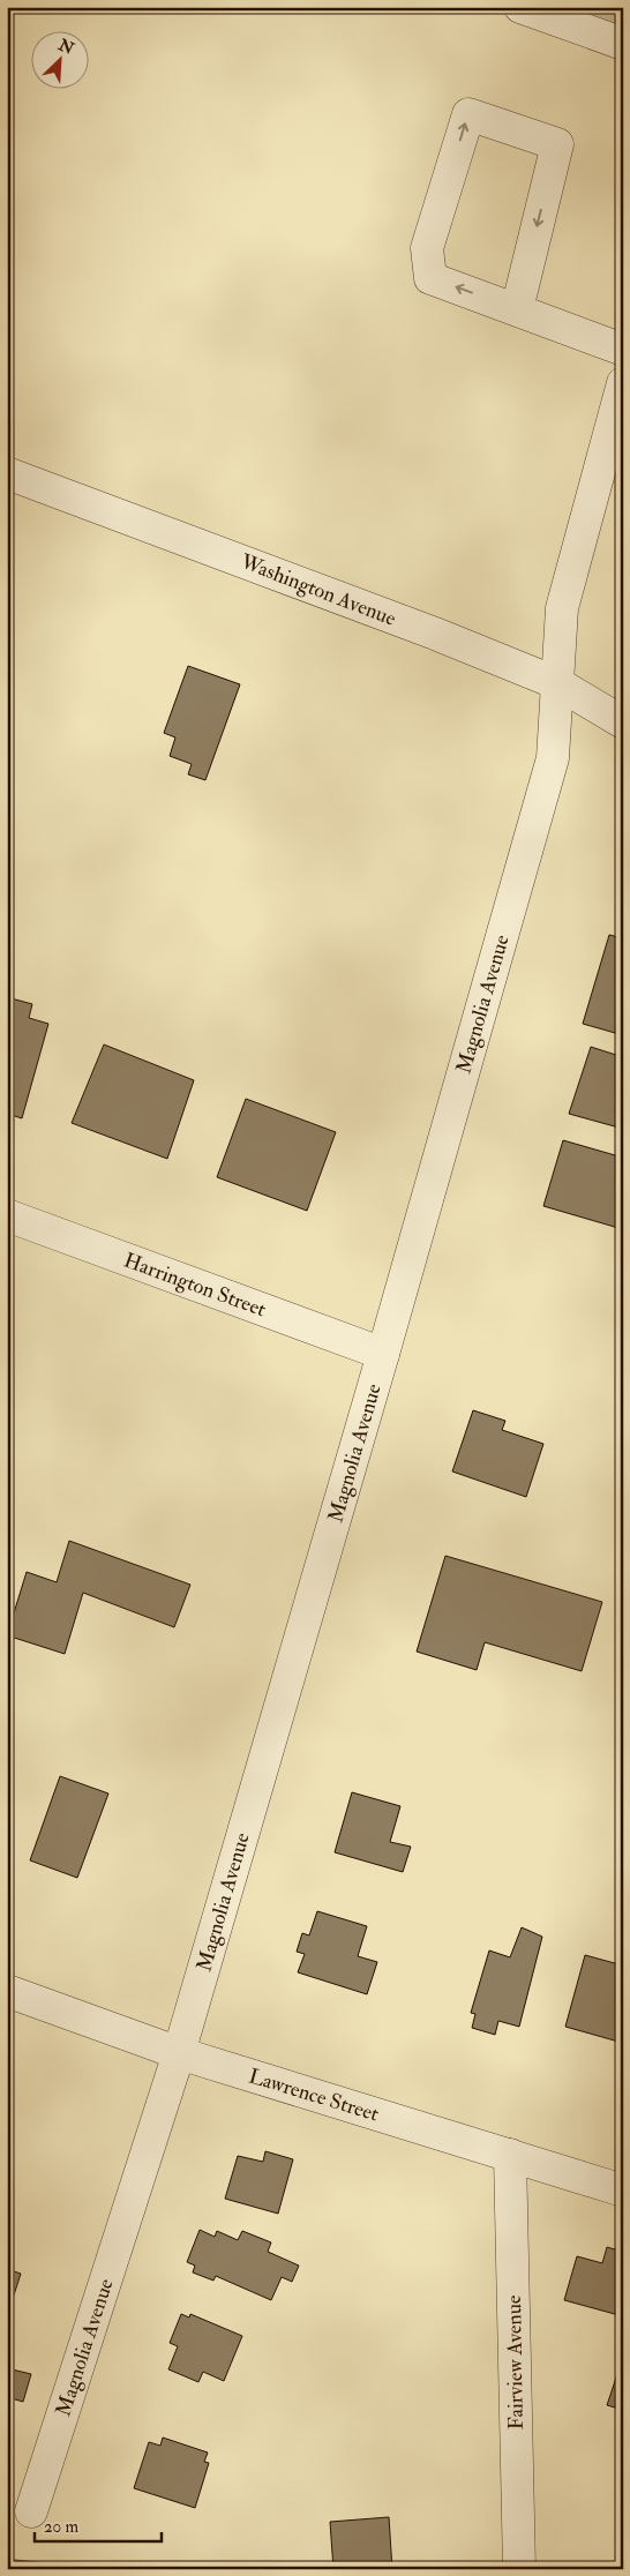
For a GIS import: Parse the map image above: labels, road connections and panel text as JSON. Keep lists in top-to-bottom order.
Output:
{
  "streets": {
    "street": [
      "Washington Avenue",
      "Magnolia Avenue",
      "Harrington Street",
      "Lawrence Street",
      "Fairview Avenue"
    ]
  },
  "crossings": [
    ["Washington Avenue", "Magnolia Avenue"],
    ["Magnolia Avenue", "Harrington Street"],
    ["Magnolia Avenue", "Lawrence Street"],
    ["Lawrence Street", "Fairview Avenue"]
  ],
  "scale_bar": "20 m",
  "north": "top right"
}
